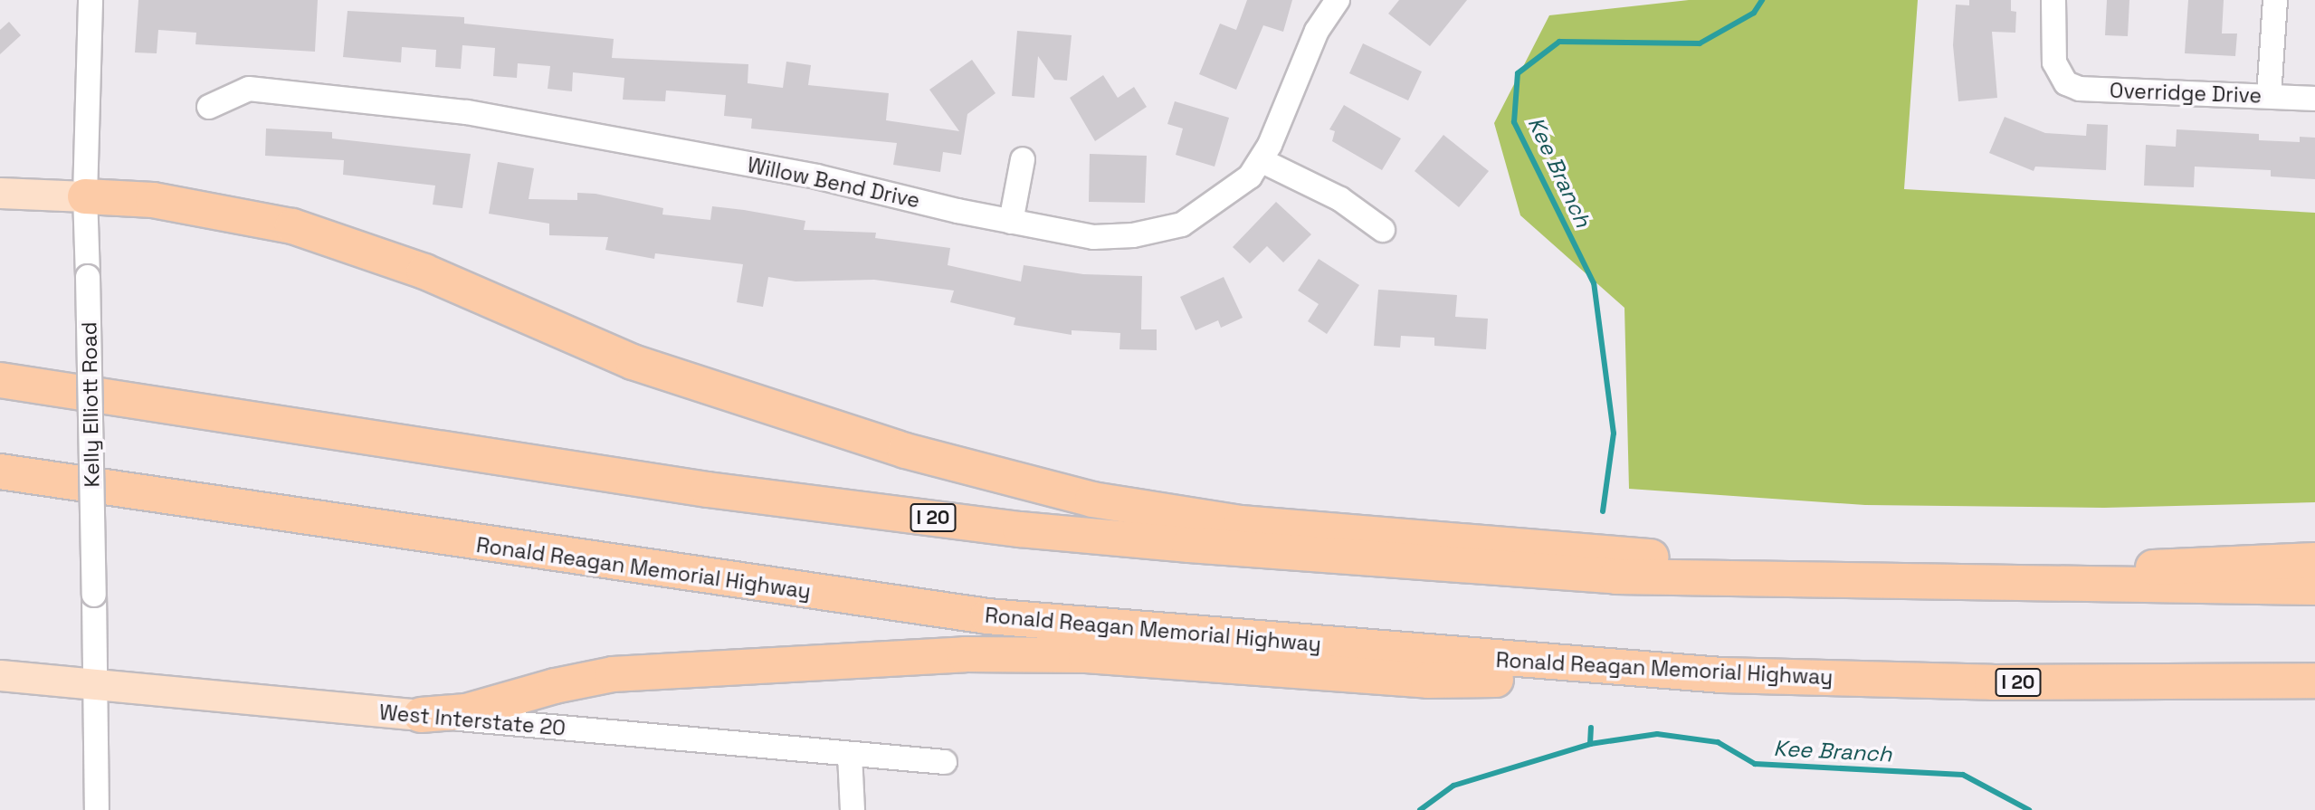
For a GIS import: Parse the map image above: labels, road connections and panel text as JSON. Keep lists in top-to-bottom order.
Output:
{
  "streets": {
    "highway": ["I 20", "Ronald Reagan Memorial Highway"],
    "main road": ["West Interstate 20"],
    "street": ["Overridge Drive", "Willow Bend Drive", "Kelly Elliott Road"]
  },
  "crossings": [
    ["Kelly Elliott Road", "West Interstate 20"]
  ],
  "water": ["Kee Branch"]
}
